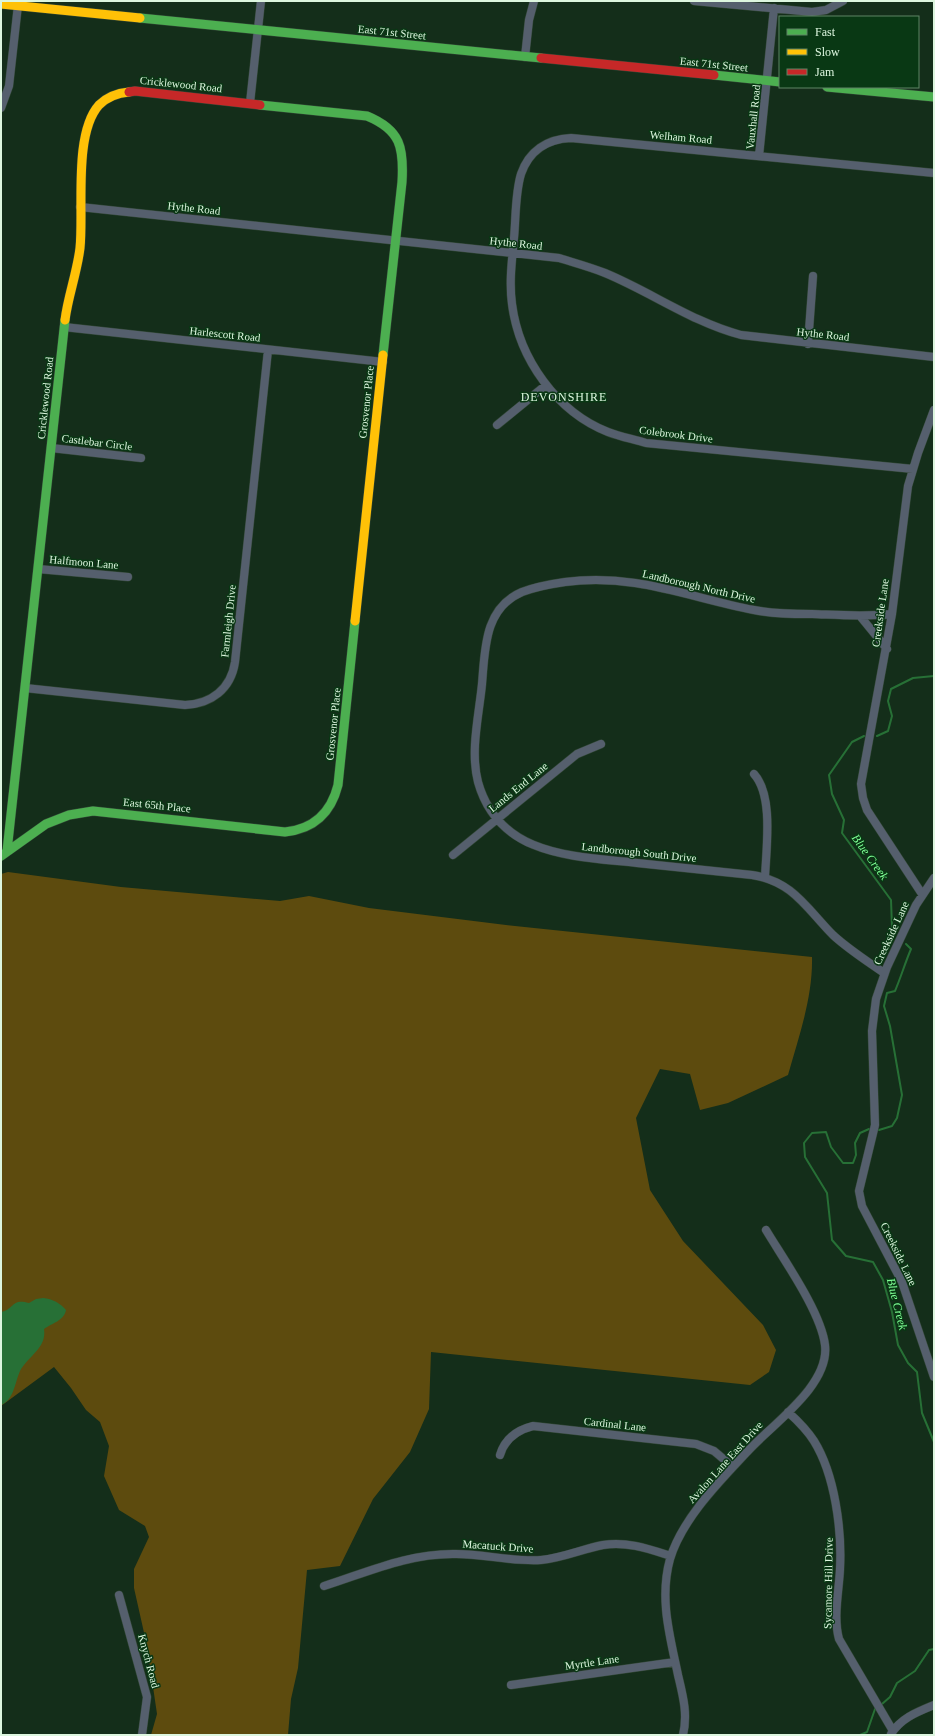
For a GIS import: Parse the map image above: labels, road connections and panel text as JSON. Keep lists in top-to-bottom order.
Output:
{
  "streets": {
    "street": [
      "East 71st Street",
      "Cricklewood Road",
      "Vauxhall Road",
      "Welham Road",
      "Hythe Road",
      "Harlescott Road",
      "Grosvenor Place",
      "Colebrook Drive",
      "Castlebar Circle",
      "Halfmoon Lane",
      "Landborough North Drive",
      "Creekside Lane",
      "Farmleigh Drive",
      "Lands End Lane",
      "East 65th Place",
      "Landborough South Drive",
      "Cardinal Lane",
      "Avalon Lane East Drive",
      "Macatuck Drive",
      "Sycamore Hill Drive",
      "Knych Road",
      "Myrtle Lane"
    ]
  },
  "crossings": [
    ["East 71st Street", "Vauxhall Road"],
    ["Cricklewood Road", "Hythe Road"],
    ["Cricklewood Road", "Harlescott Road"],
    ["Cricklewood Road", "Grosvenor Place"],
    ["Cricklewood Road", "Castlebar Circle"],
    ["Cricklewood Road", "Halfmoon Lane"],
    ["Cricklewood Road", "Farmleigh Drive"],
    ["Cricklewood Road", "East 65th Place"],
    ["Vauxhall Road", "Welham Road"],
    ["Welham Road", "Hythe Road"],
    ["Welham Road", "Colebrook Drive"],
    ["Hythe Road", "Grosvenor Place"],
    ["Hythe Road", "Colebrook Drive"],
    ["Harlescott Road", "Grosvenor Place"],
    ["Harlescott Road", "Farmleigh Drive"],
    ["Grosvenor Place", "East 65th Place"],
    ["Colebrook Drive", "Creekside Lane"],
    ["Landborough North Drive", "Creekside Lane"],
    ["Landborough North Drive", "Landborough South Drive"],
    ["Creekside Lane", "Landborough South Drive"],
    ["Lands End Lane", "Landborough South Drive"],
    ["Cardinal Lane", "Avalon Lane East Drive"],
    ["Avalon Lane East Drive", "Macatuck Drive"],
    ["Avalon Lane East Drive", "Sycamore Hill Drive"],
    ["Avalon Lane East Drive", "Myrtle Lane"]
  ],
  "districts": ["DEVONSHIRE"],
  "water": ["Blue Creek"],
  "legend": ["Fast", "Slow", "Jam"]
}
